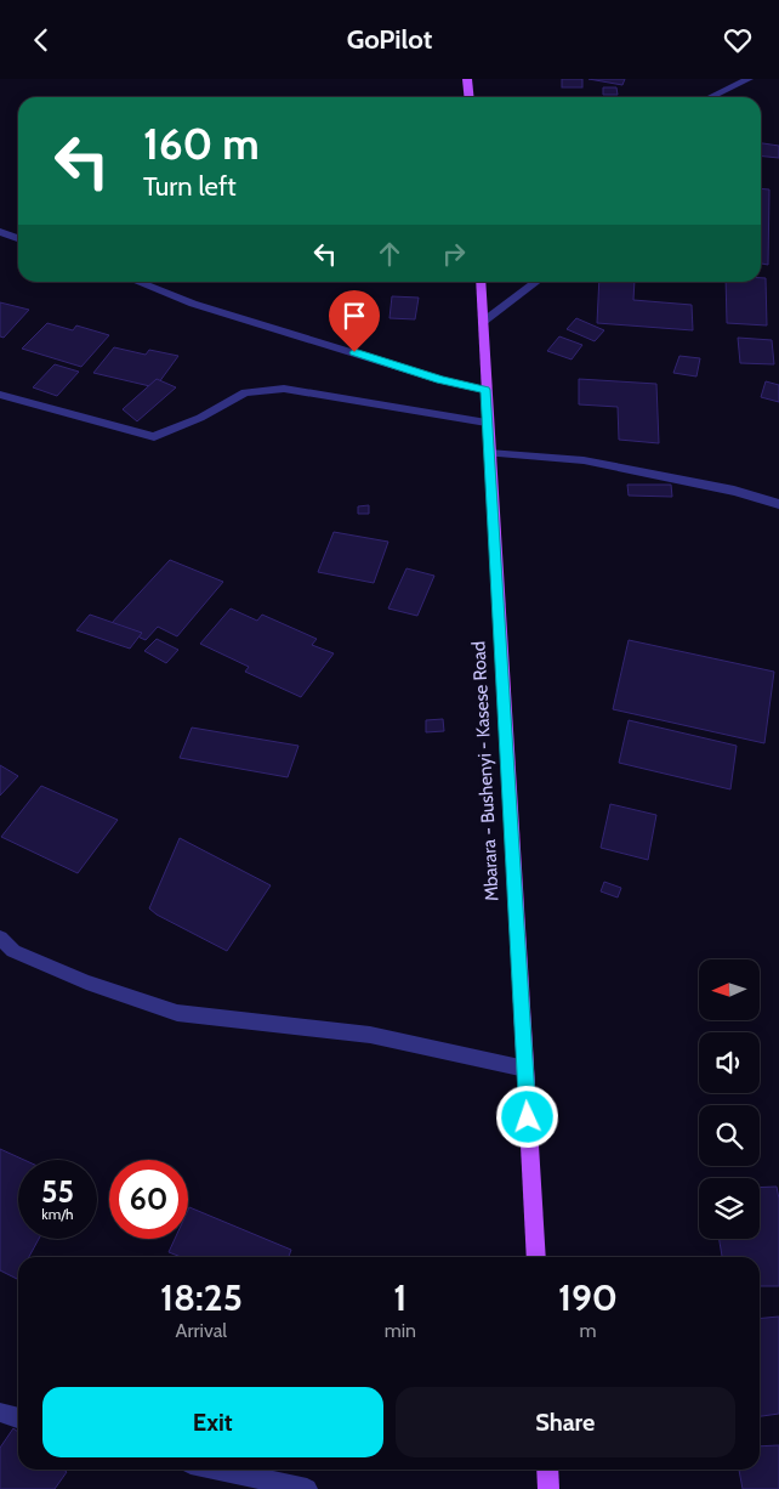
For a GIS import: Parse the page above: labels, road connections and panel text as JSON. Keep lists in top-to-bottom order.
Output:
{
  "streets": {
    "main road": ["Mbarara - Bushenyi - Kasese Road"]
  },
  "north": "left",
  "page": {
    "header": "GoPilot",
    "turn": ["160 m", "Turn left"],
    "speed": "55 km/h",
    "limit": "60",
    "eta": [
      "18:25",
      "Arrival",
      "1",
      "min",
      "190",
      "m"
    ],
    "buttons": ["Exit", "Share"]
  }
}
